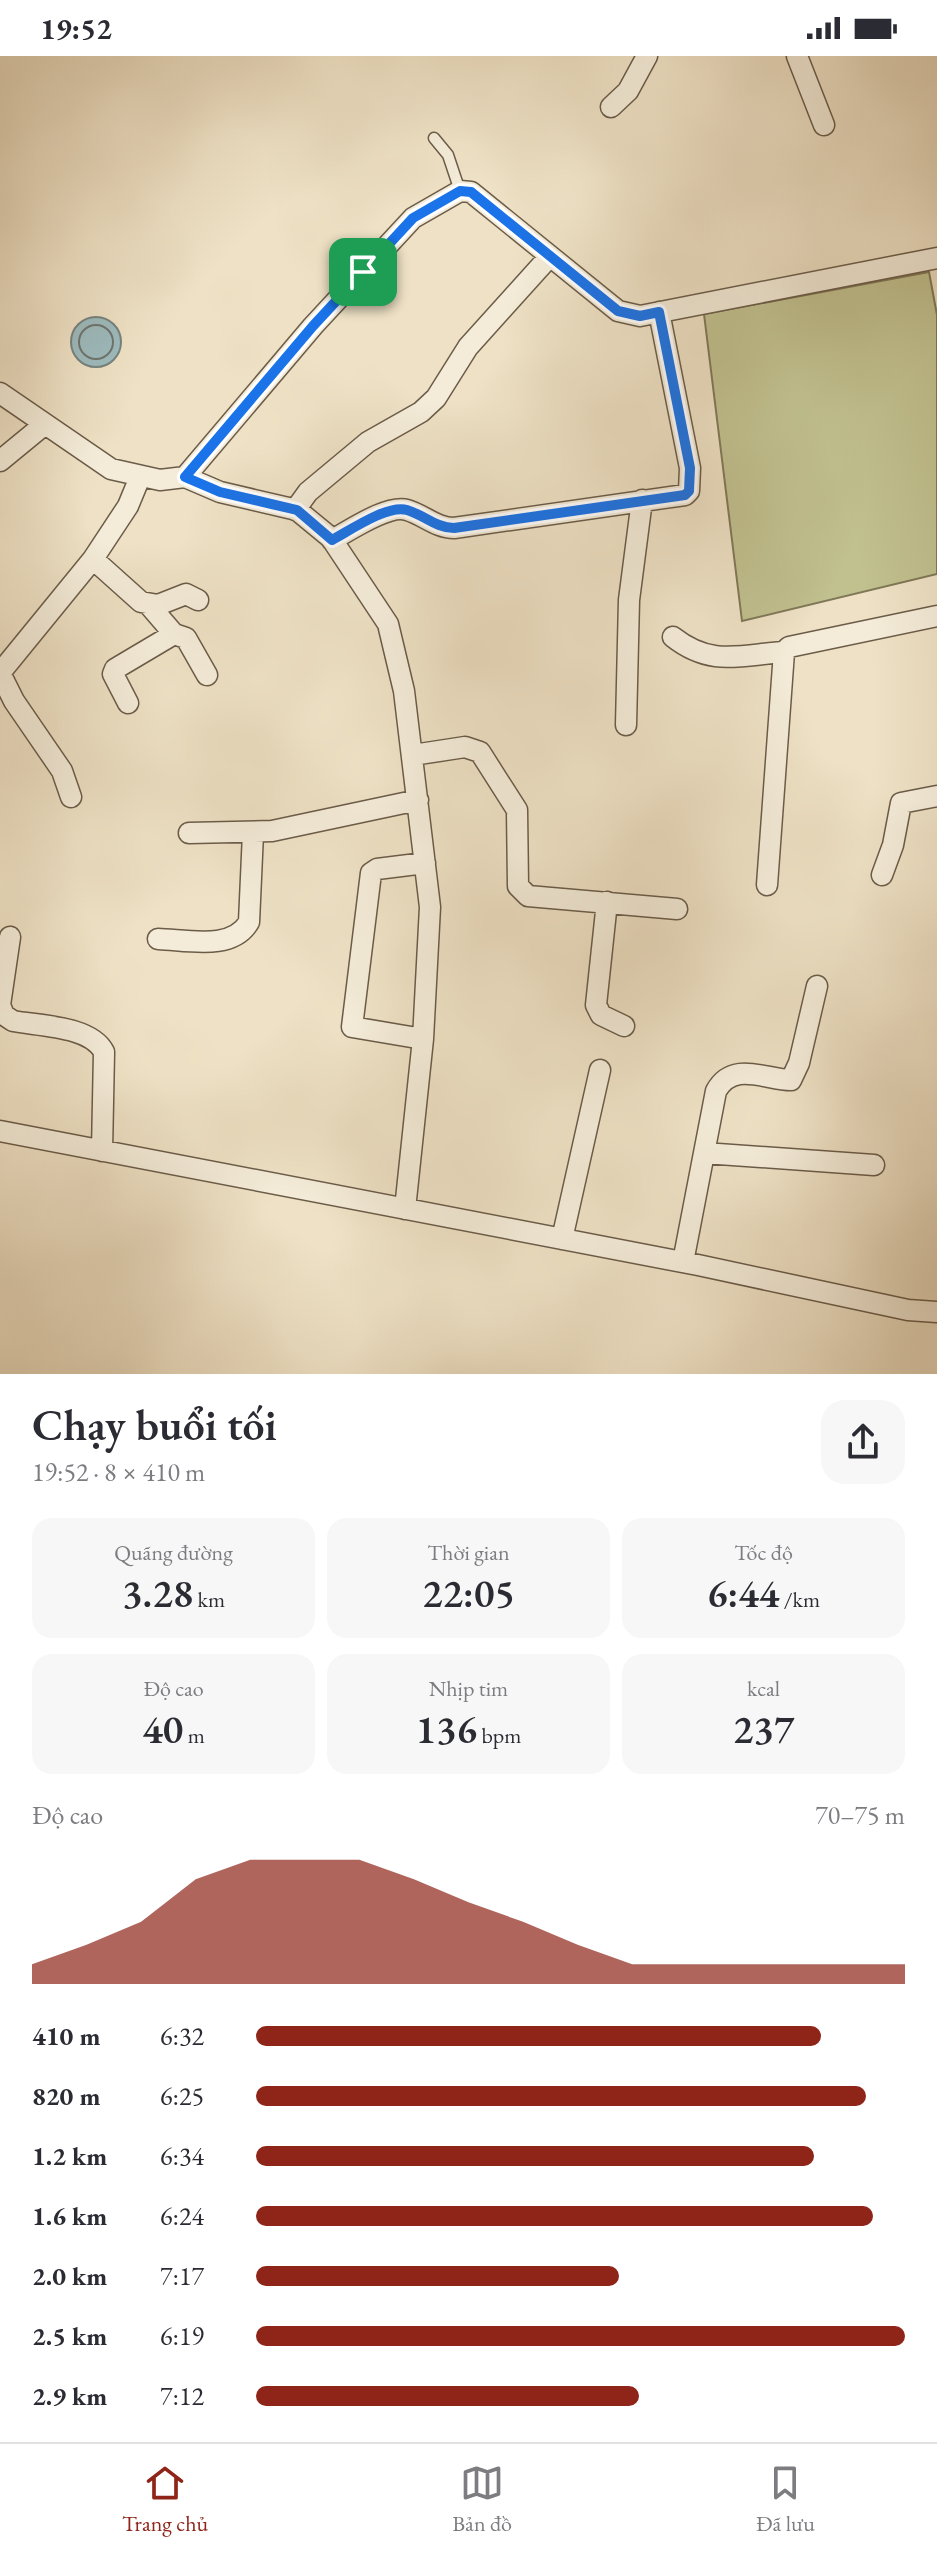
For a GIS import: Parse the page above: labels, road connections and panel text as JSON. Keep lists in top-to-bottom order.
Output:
{
  "page": {
    "status": "19:52",
    "heading": ["Chạy buổi tối", "19:52 · 8 × 410 m"],
    "stats": [
      ["Quãng đường", "3.28 km"],
      ["Thời gian", "22:05"],
      ["Tốc độ", "6:44 /km"],
      ["Độ cao", "40 m"],
      ["Nhịp tim", "136 bpm"],
      ["kcal", "237"]
    ],
    "chart": ["Độ cao", "70–75 m"],
    "list": [
      {
        "name": "410 m",
        "note": "6:32"
      },
      {
        "name": "820 m",
        "note": "6:25"
      },
      {
        "name": "1.2 km",
        "note": "6:34"
      },
      {
        "name": "1.6 km",
        "note": "6:24"
      },
      {
        "name": "2.0 km",
        "note": "7:17"
      },
      {
        "name": "2.5 km",
        "note": "6:19"
      },
      {
        "name": "2.9 km",
        "note": "7:12"
      }
    ],
    "tabs": ["Trang chủ", "Bản đồ", "Đã lưu"]
  }
}
